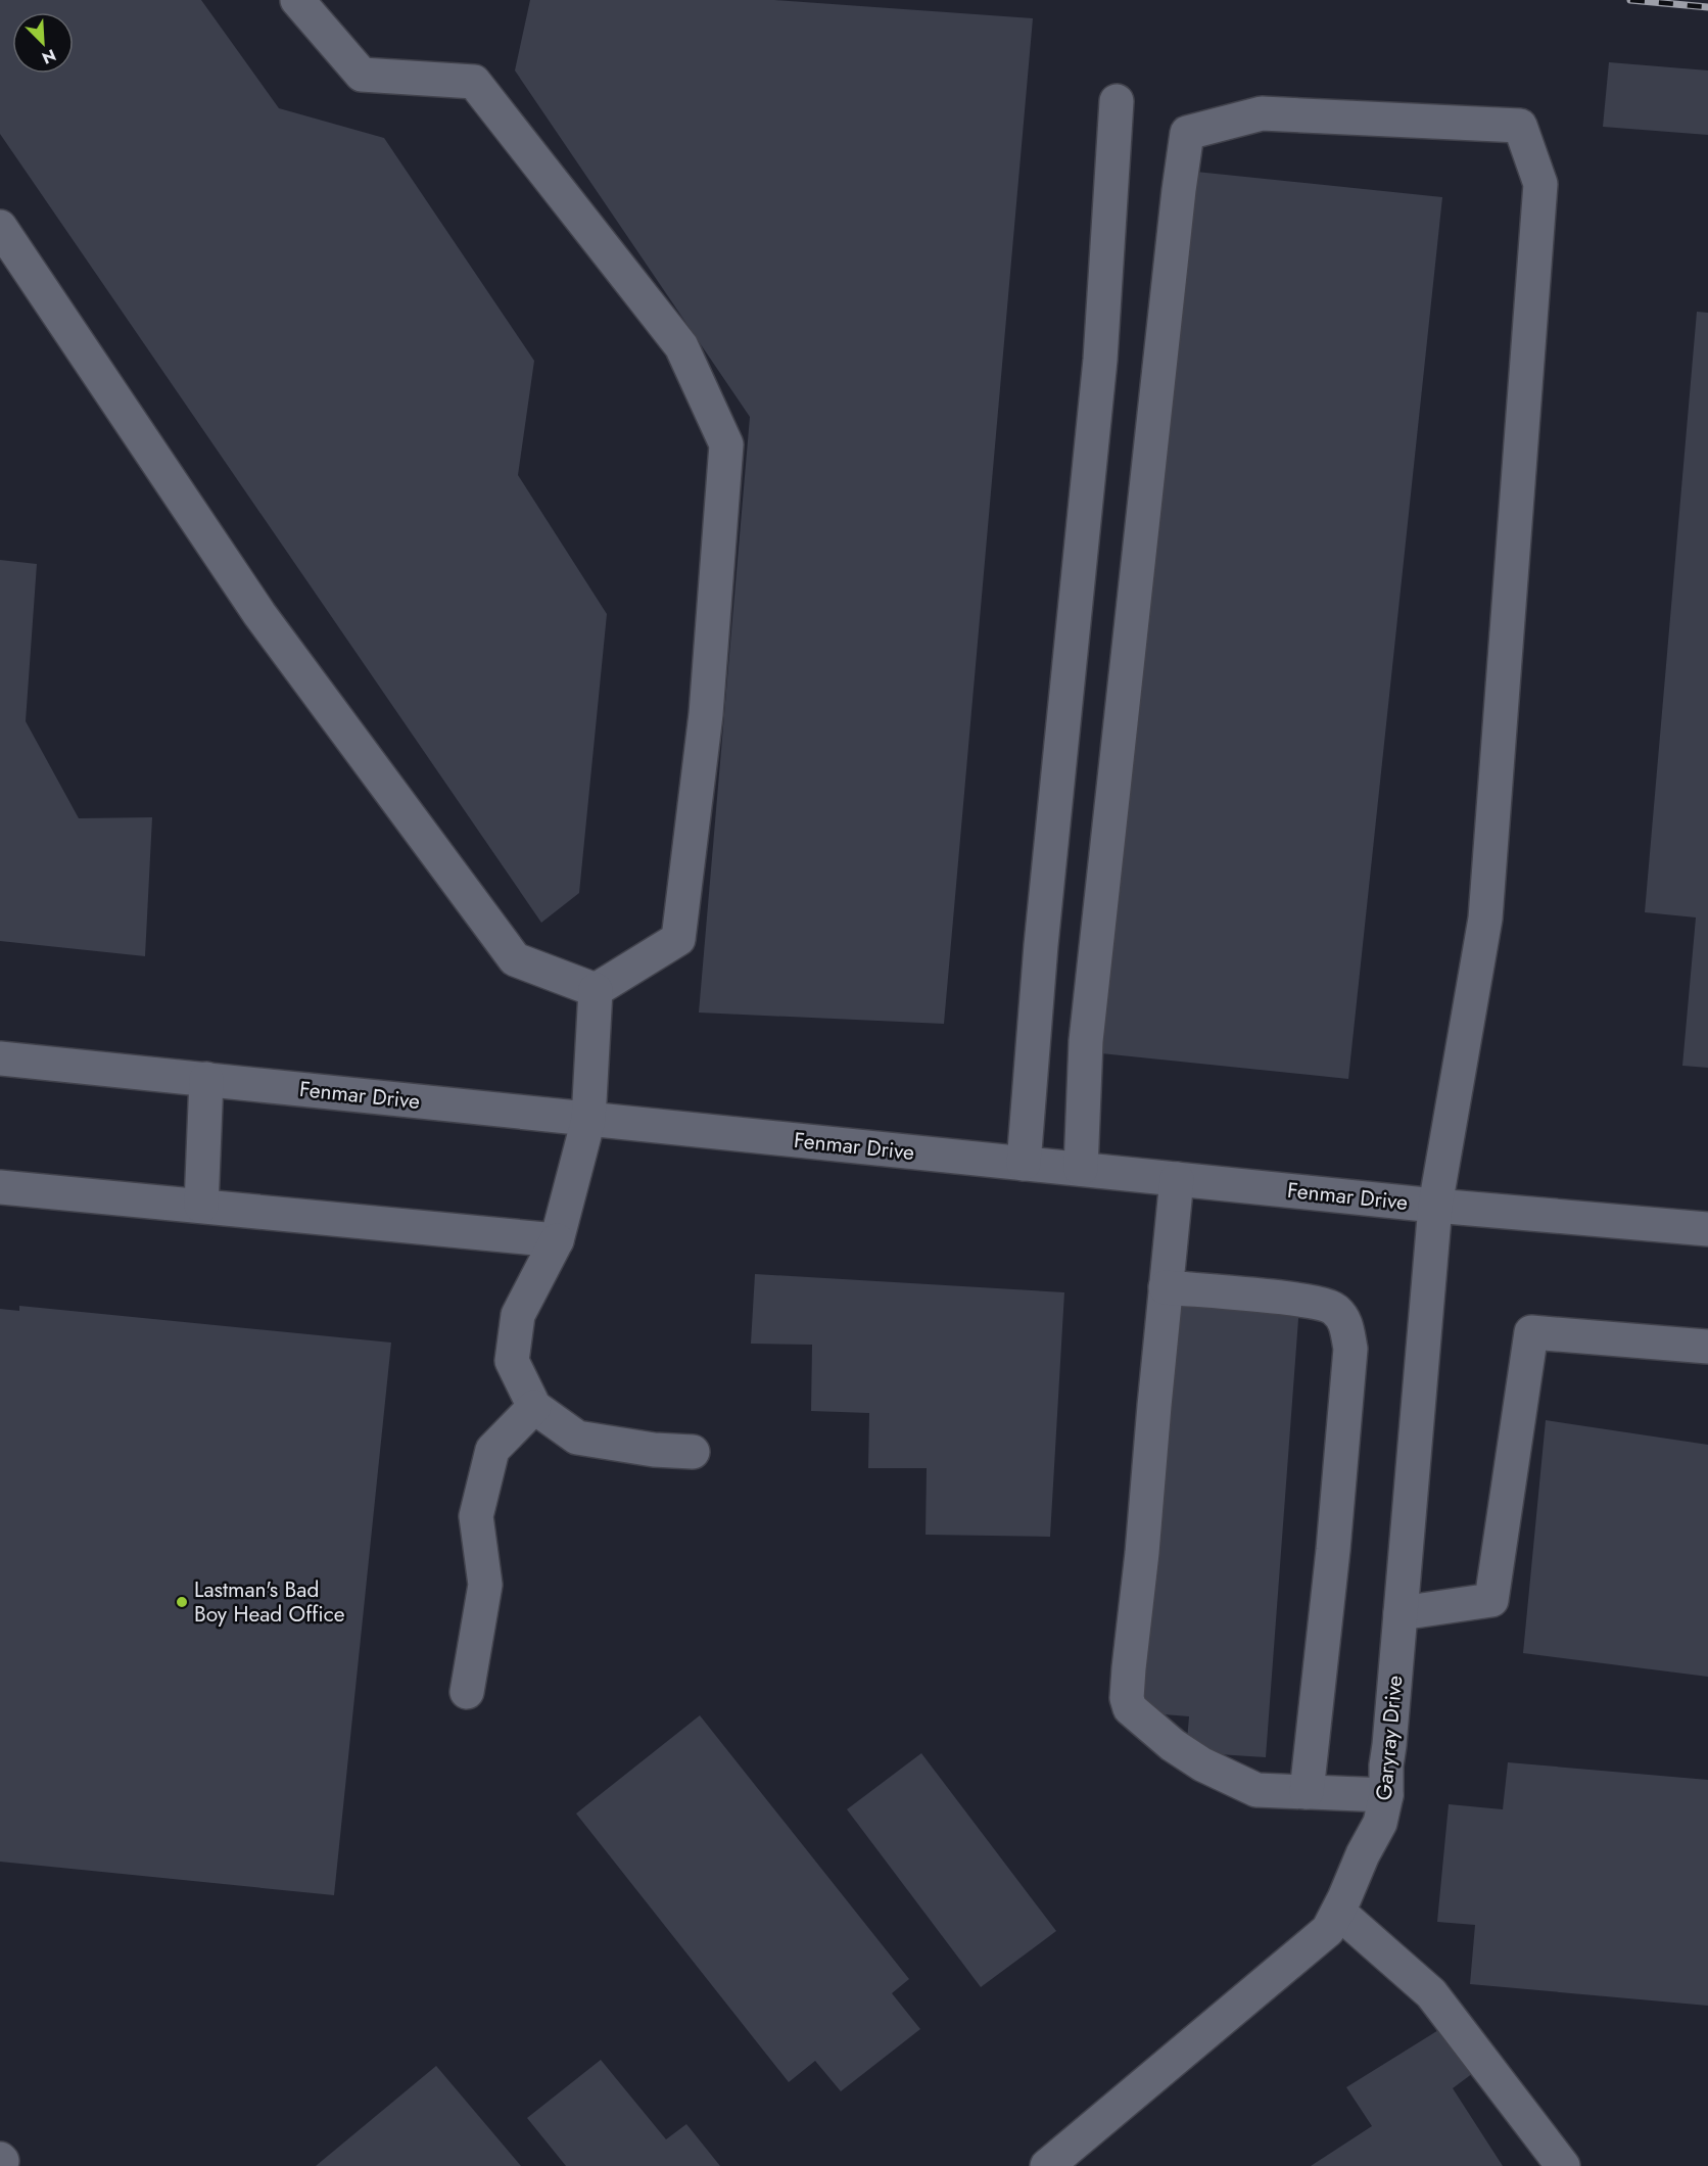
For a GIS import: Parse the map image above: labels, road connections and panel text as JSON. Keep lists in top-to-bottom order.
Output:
{
  "streets": {
    "street": ["Fenmar Drive", "Garyray Drive"]
  },
  "crossings": [
    ["Fenmar Drive", "Garyray Drive"]
  ],
  "places": ["Lastman's Bad Boy Head Office"],
  "north": "bottom right"
}
